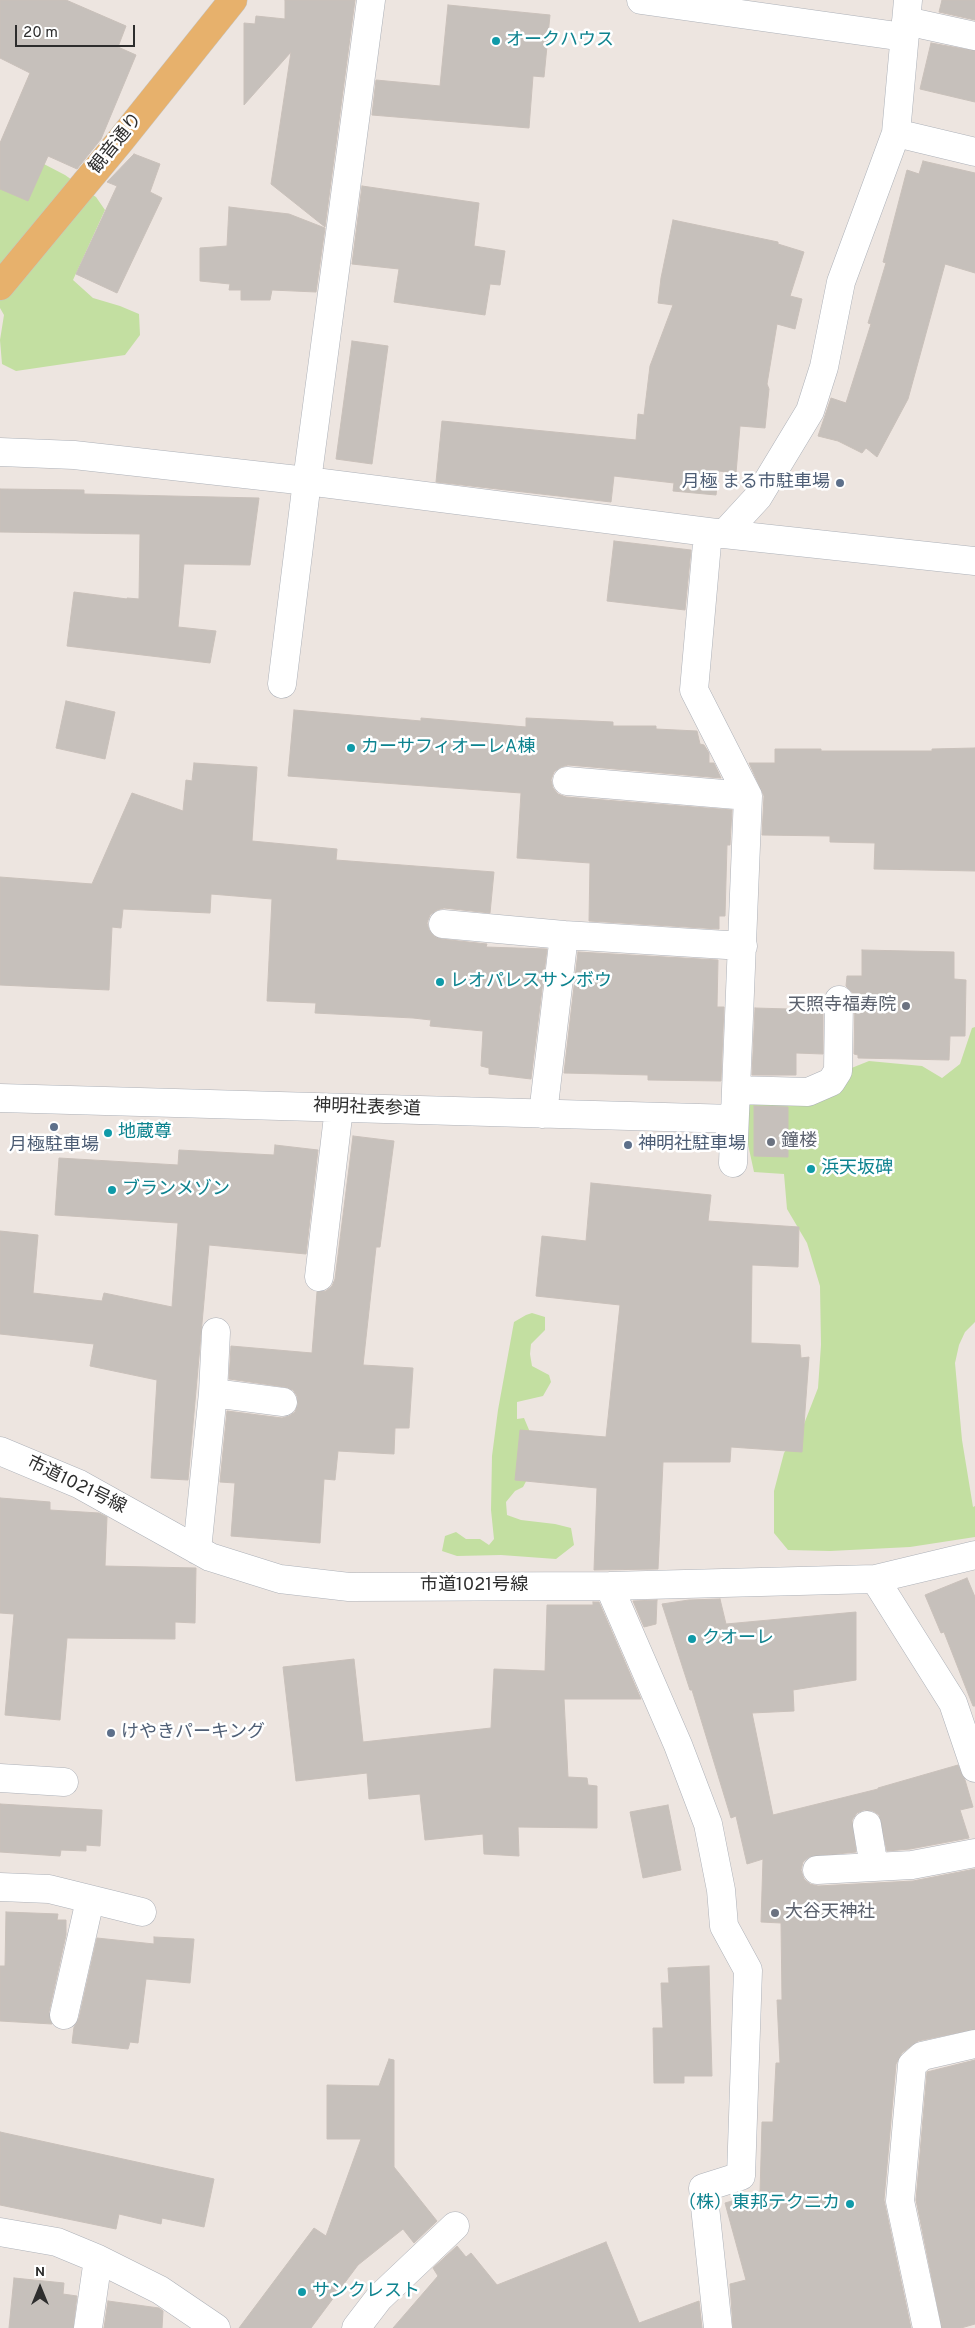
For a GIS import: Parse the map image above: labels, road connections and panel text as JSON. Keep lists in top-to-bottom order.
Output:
{
  "streets": {
    "main road": ["観音通り"],
    "street": ["神明社表参道", "市道1021号線"]
  },
  "places": [
    "オークハウス",
    "月極 まる市駐車場",
    "カーサフィオーレA棟",
    "レオパレスサンボウ",
    "天照寺福寿院",
    "月極駐車場",
    "地蔵尊",
    "鐘楼",
    "神明社駐車場",
    "浜天坂碑",
    "ブランメゾン",
    "クオーレ",
    "けやきパーキング",
    "大谷天神社",
    "（株）東邦テクニカ",
    "サンクレスト"
  ],
  "scale_bar": "20 m",
  "north": "top"
}
